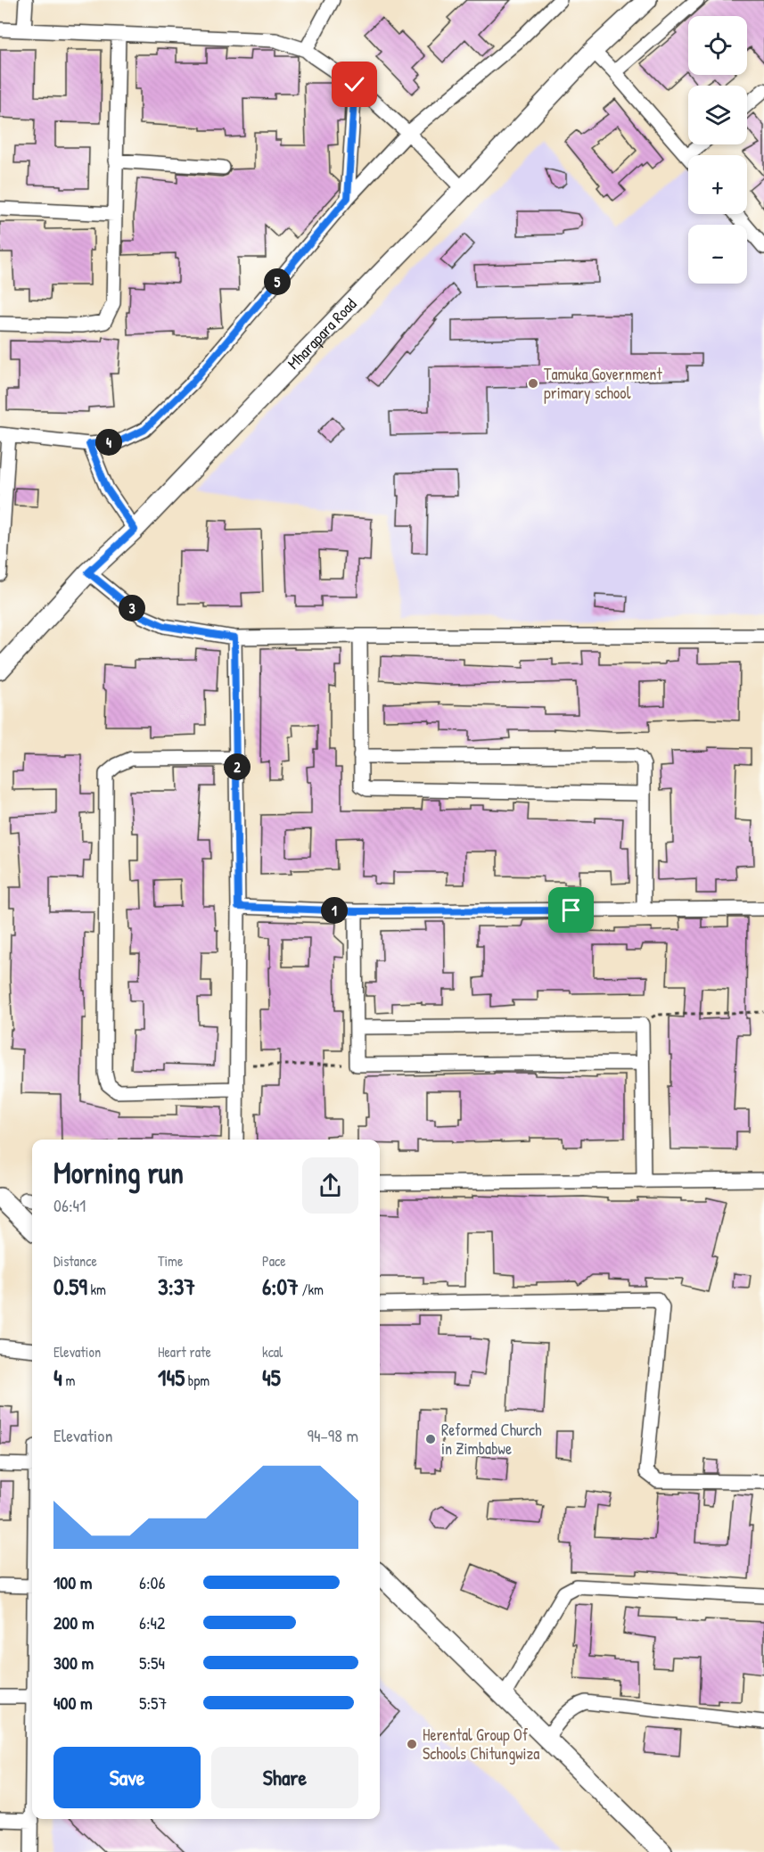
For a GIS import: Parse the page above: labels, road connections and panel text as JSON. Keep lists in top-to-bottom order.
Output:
{
  "streets": {
    "main road": ["Mharapara Road"]
  },
  "places": ["Tamuka Government primary school", "Reformed Church in Zimbabwe", "Herental Group Of Schools Chitungwiza"],
  "page": {
    "map_buttons": ["+", "−"],
    "pins": [
      "5",
      "4",
      "3",
      "2",
      "1"
    ],
    "heading": ["Morning run", "06:41"],
    "stats": [
      ["Distance", "0.59 km"],
      ["Time", "3:37"],
      ["Pace", "6:07 /km"],
      ["Elevation", "4 m"],
      ["Heart rate", "145 bpm"],
      ["kcal", "45"]
    ],
    "chart": ["Elevation", "94–98 m"],
    "list": [
      {
        "name": "100 m",
        "note": "6:06"
      },
      {
        "name": "200 m",
        "note": "6:42"
      },
      {
        "name": "300 m",
        "note": "5:54"
      },
      {
        "name": "400 m",
        "note": "5:57"
      }
    ],
    "buttons": ["Save", "Share"]
  }
}
